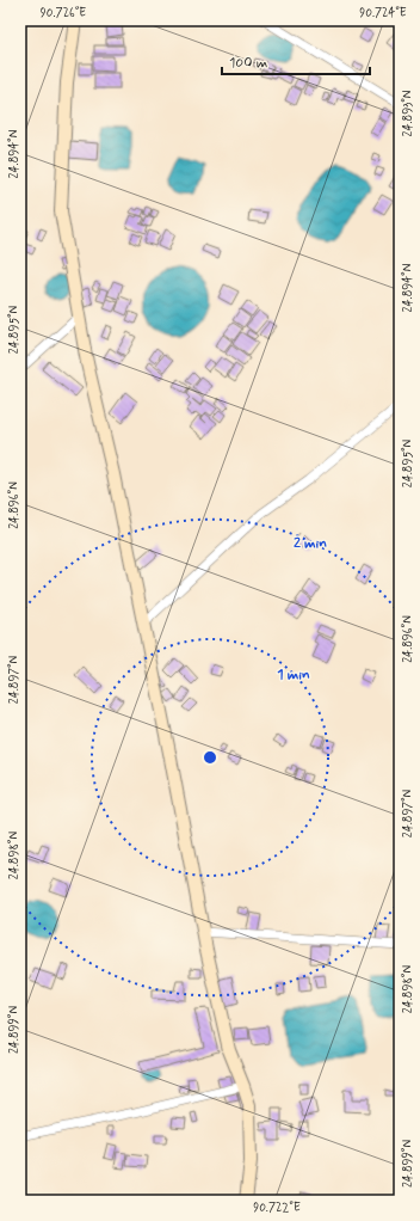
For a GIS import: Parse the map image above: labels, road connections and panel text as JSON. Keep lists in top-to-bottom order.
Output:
{
  "scale_bar": "100 m",
  "coordinates": [
    "90.726°E",
    "90.724°E",
    "24.893°N",
    "24.894°N",
    "24.895°N",
    "24.896°N",
    "24.897°N",
    "24.898°N",
    "24.899°N",
    "90.722°E"
  ],
  "rings": ["2 min", "1 min"]
}
